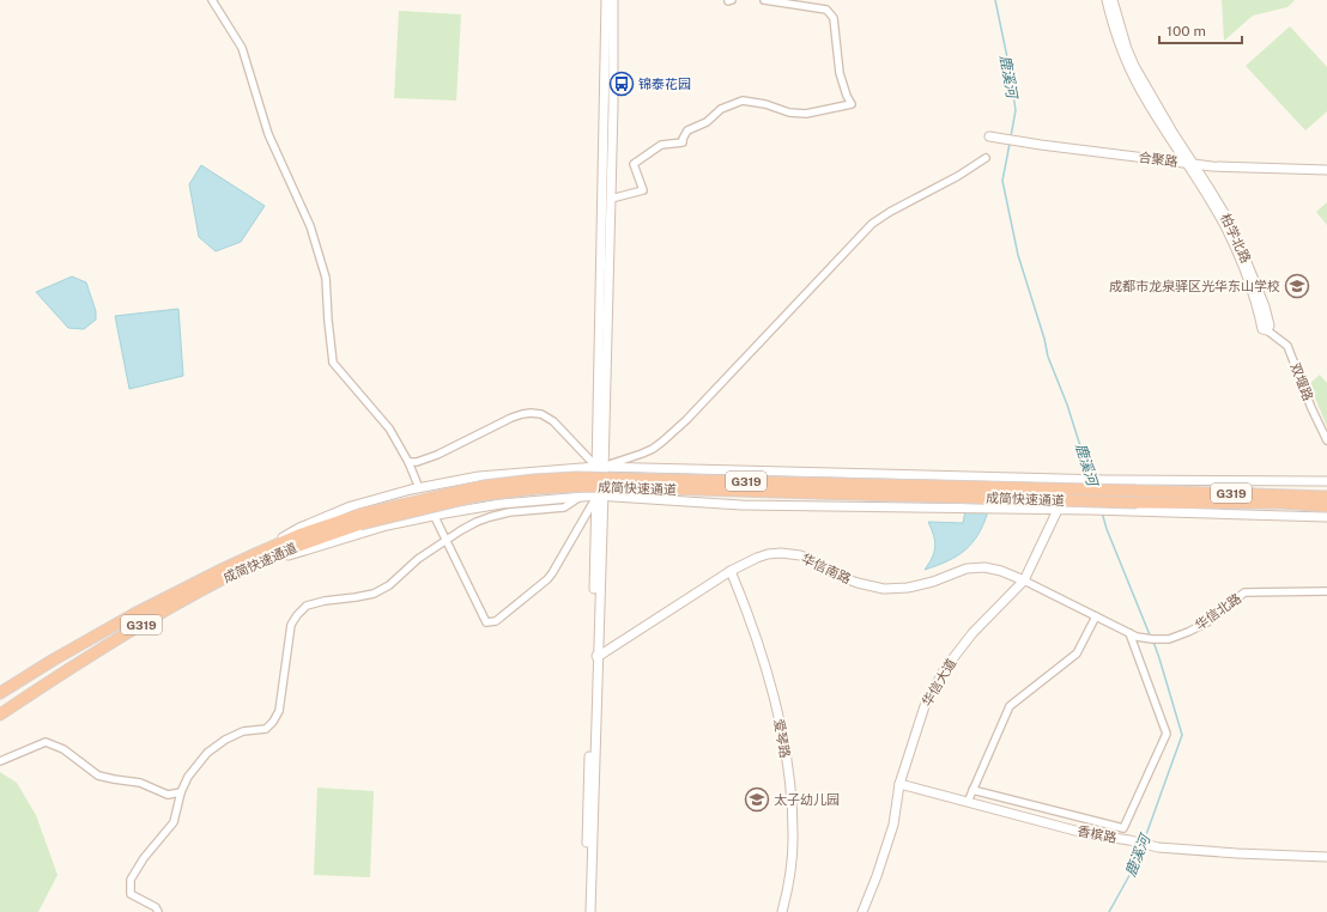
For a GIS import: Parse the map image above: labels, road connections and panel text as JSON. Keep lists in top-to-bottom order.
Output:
{
  "streets": {
    "highway": ["G319", "成简快速通道"],
    "street": [
      "合聚路",
      "柏学北路",
      "双堰路",
      "华信南路",
      "华信北路",
      "华信大道",
      "爱琴路",
      "香槟路"
    ]
  },
  "crossings": [
    ["合聚路", "柏学北路"],
    ["柏学北路", "双堰路"],
    ["华信南路", "华信大道"],
    ["华信南路", "爱琴路"],
    ["华信大道", "香槟路"]
  ],
  "water": ["鹿溪河"],
  "places": {
    "bus stop": ["锦泰花园"],
    "school or university": ["成都市龙泉驿区光华东山学校", "太子幼儿园"]
  },
  "scale_bar": "100 m"
}
